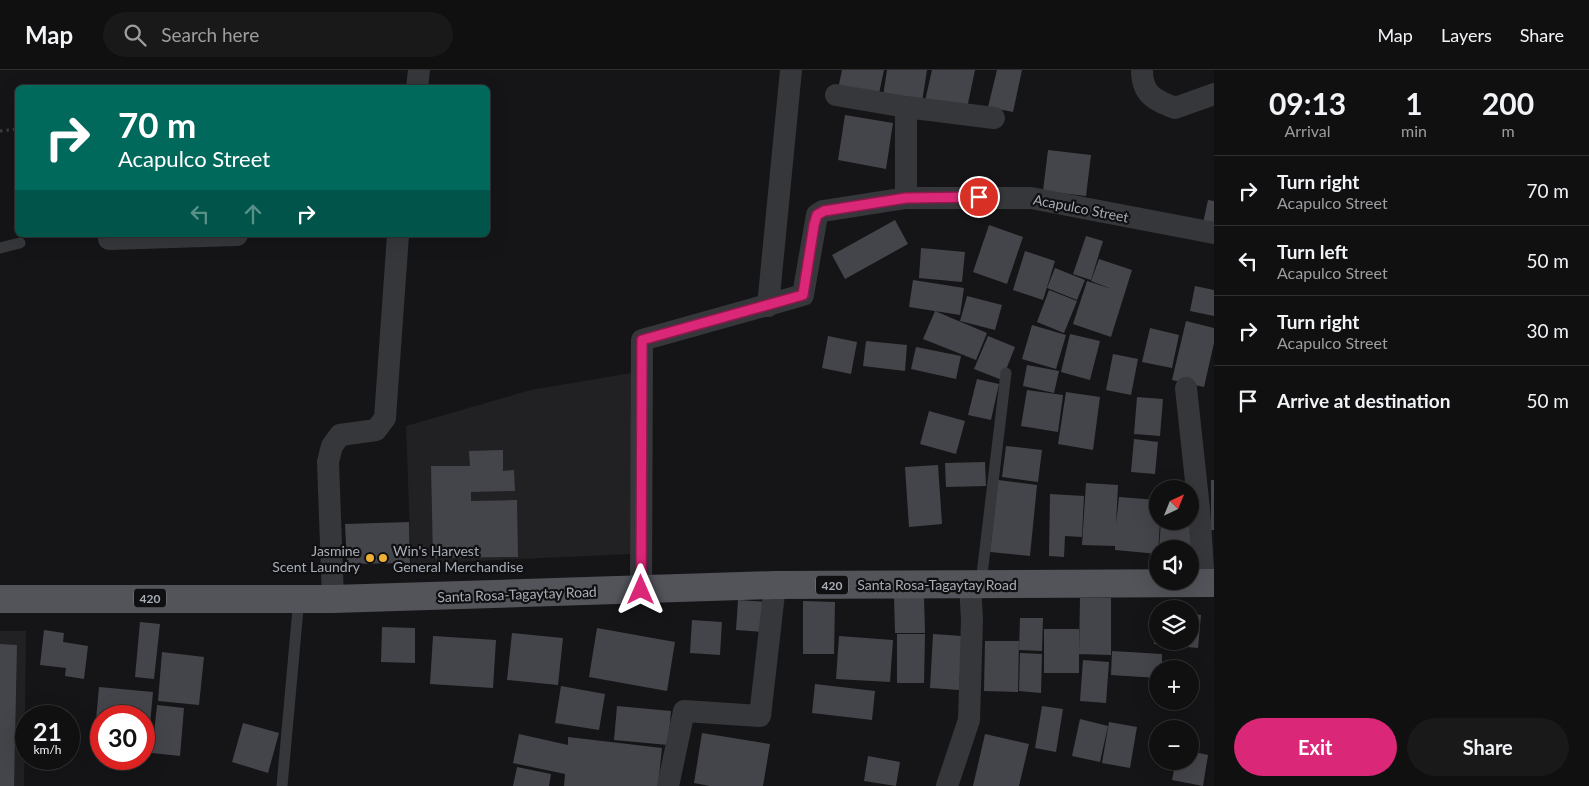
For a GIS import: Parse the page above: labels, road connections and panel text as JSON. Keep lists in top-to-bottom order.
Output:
{
  "streets": {
    "main road": ["Santa Rosa-Tagaytay Road", "420"],
    "street": ["Acapulco Street"]
  },
  "crossings": [
    ["Acapulco Street", "Santa Rosa-Tagaytay Road"]
  ],
  "places": ["Jasmine Scent Laundry", "Win's Harvest General Merchandise"],
  "north": "top right",
  "page": {
    "header": "Map",
    "search": "Search here",
    "nav": ["Map", "Layers", "Share"],
    "eta": [
      "09:13",
      "Arrival",
      "1",
      "min",
      "200",
      "m"
    ],
    "turn": ["70 m", "Acapulco Street"],
    "list": [
      {
        "name": "Turn right",
        "note": "Acapulco Street",
        "value": "70 m"
      },
      {
        "name": "Turn left",
        "note": "Acapulco Street",
        "value": "50 m"
      },
      {
        "name": "Turn right",
        "note": "Acapulco Street",
        "value": "30 m"
      },
      {
        "name": "Arrive at destination",
        "value": "50 m"
      }
    ],
    "map_buttons": ["+", "−"],
    "speed": "21 km/h",
    "limit": "30",
    "buttons": ["Exit", "Share"]
  }
}
